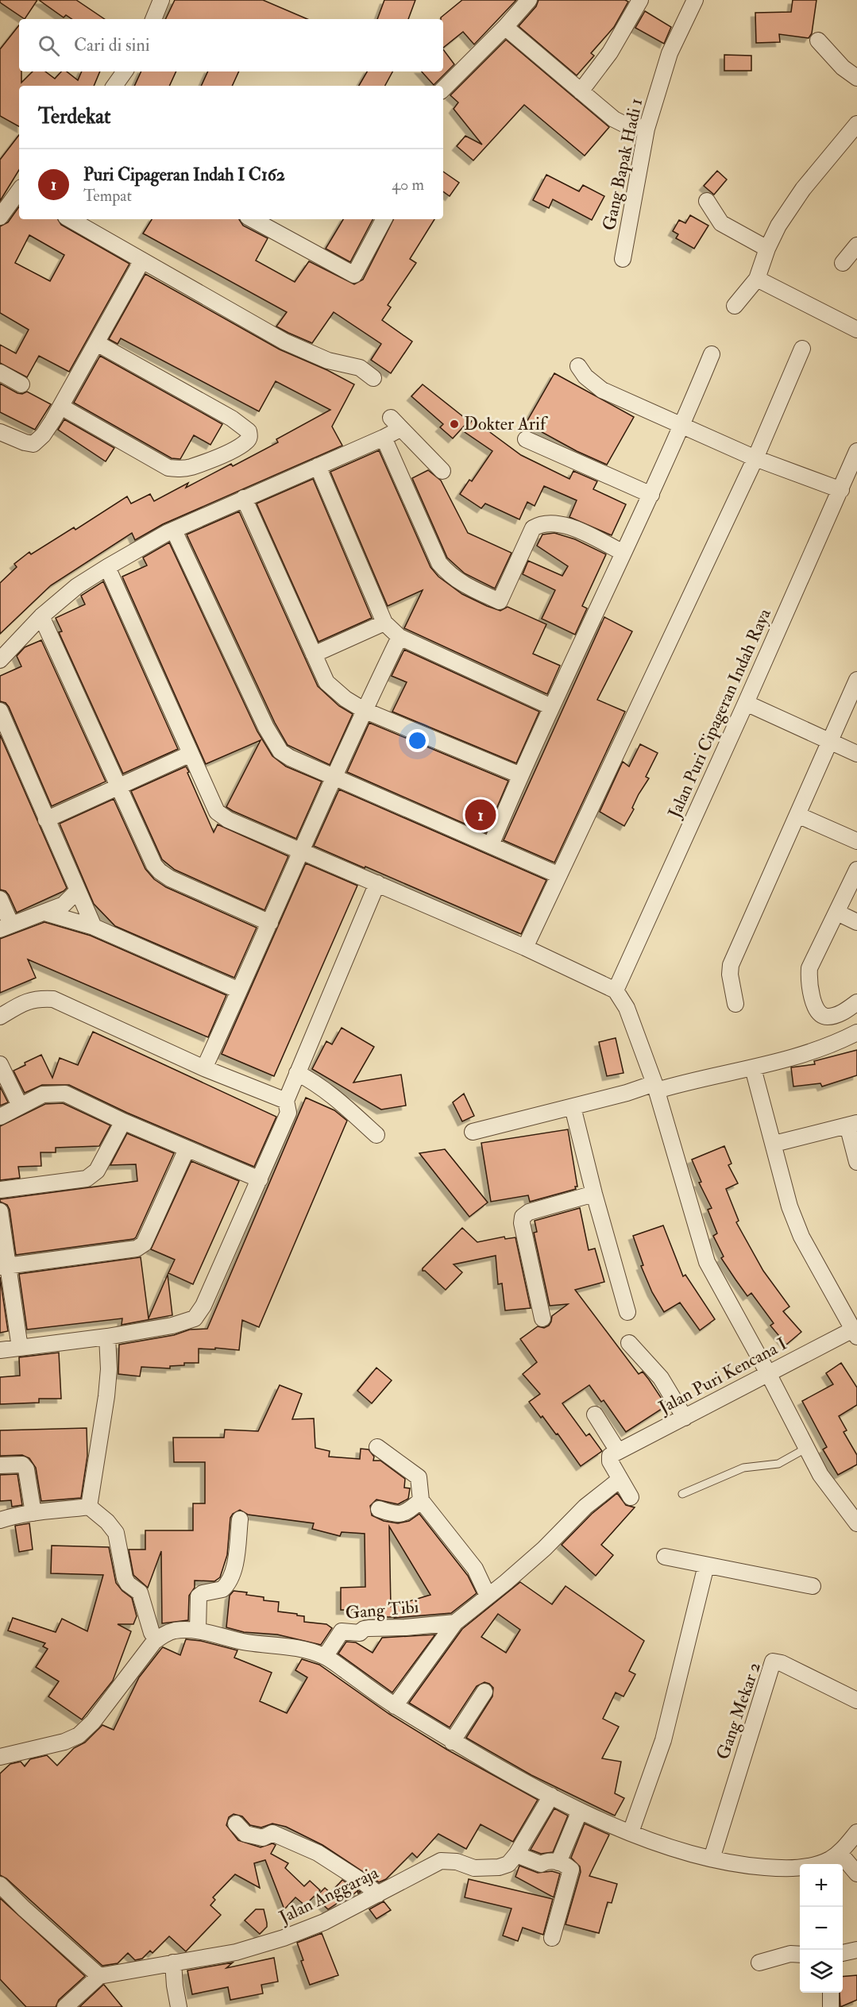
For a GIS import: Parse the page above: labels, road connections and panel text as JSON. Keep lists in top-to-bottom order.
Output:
{
  "streets": {
    "street": [
      "Gang Bapak Hadi 1",
      "Jalan Puri Cipageran Indah Raya",
      "Jalan Puri Kencana I",
      "Gang Tibi",
      "Gang Mekar 2",
      "Jalan Anggaraja"
    ]
  },
  "places": ["Dokter Arif"],
  "page": {
    "search": "Cari di sini",
    "heading": "Terdekat",
    "list": [
      {
        "mark": "1",
        "name": "Puri Cipageran Indah I C162",
        "note": "Tempat",
        "value": "40 m"
      }
    ],
    "pins": "1",
    "map_buttons": ["+", "−"]
  }
}
